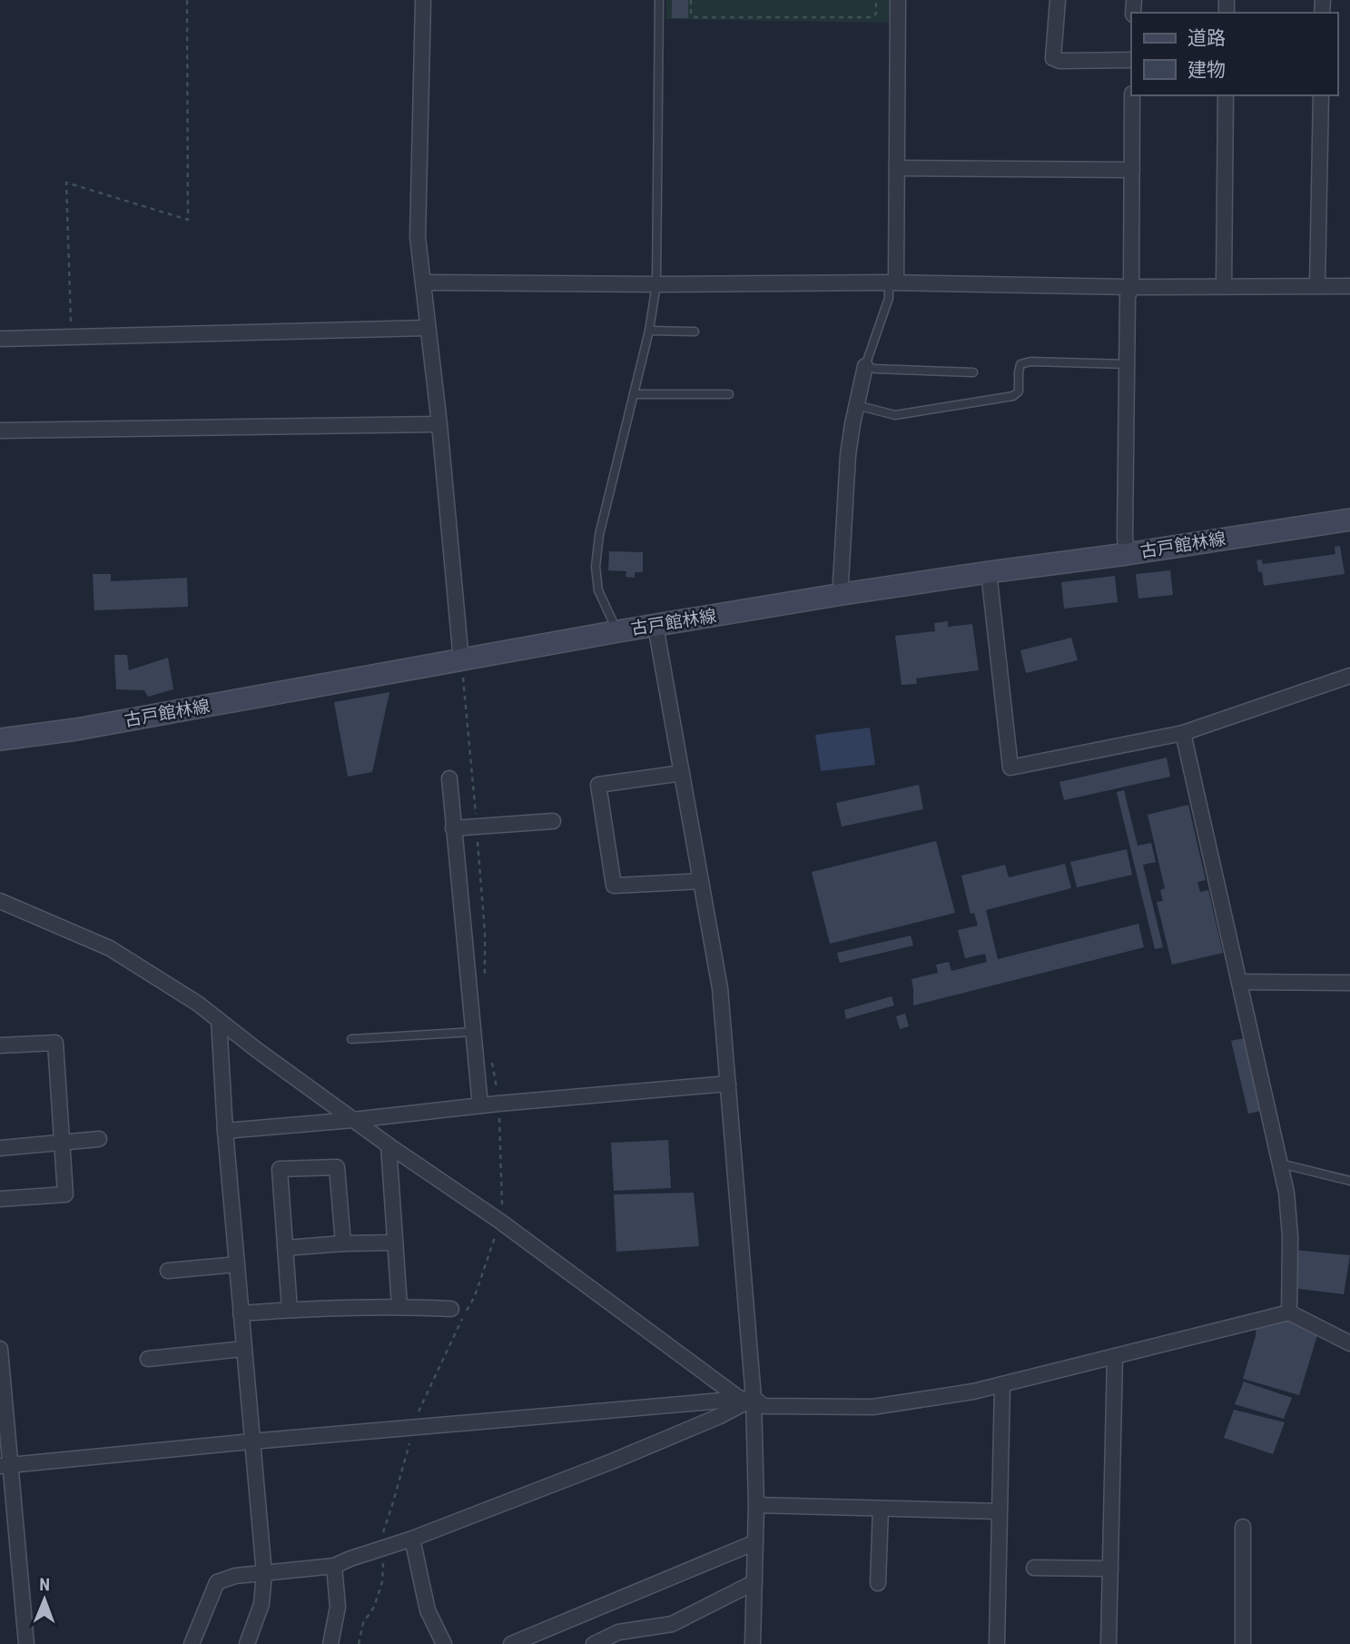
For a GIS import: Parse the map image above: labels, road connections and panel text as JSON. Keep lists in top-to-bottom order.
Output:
{
  "streets": {
    "main road": ["古戸館林線"]
  },
  "legend": ["道路", "建物"],
  "north": "top"
}
